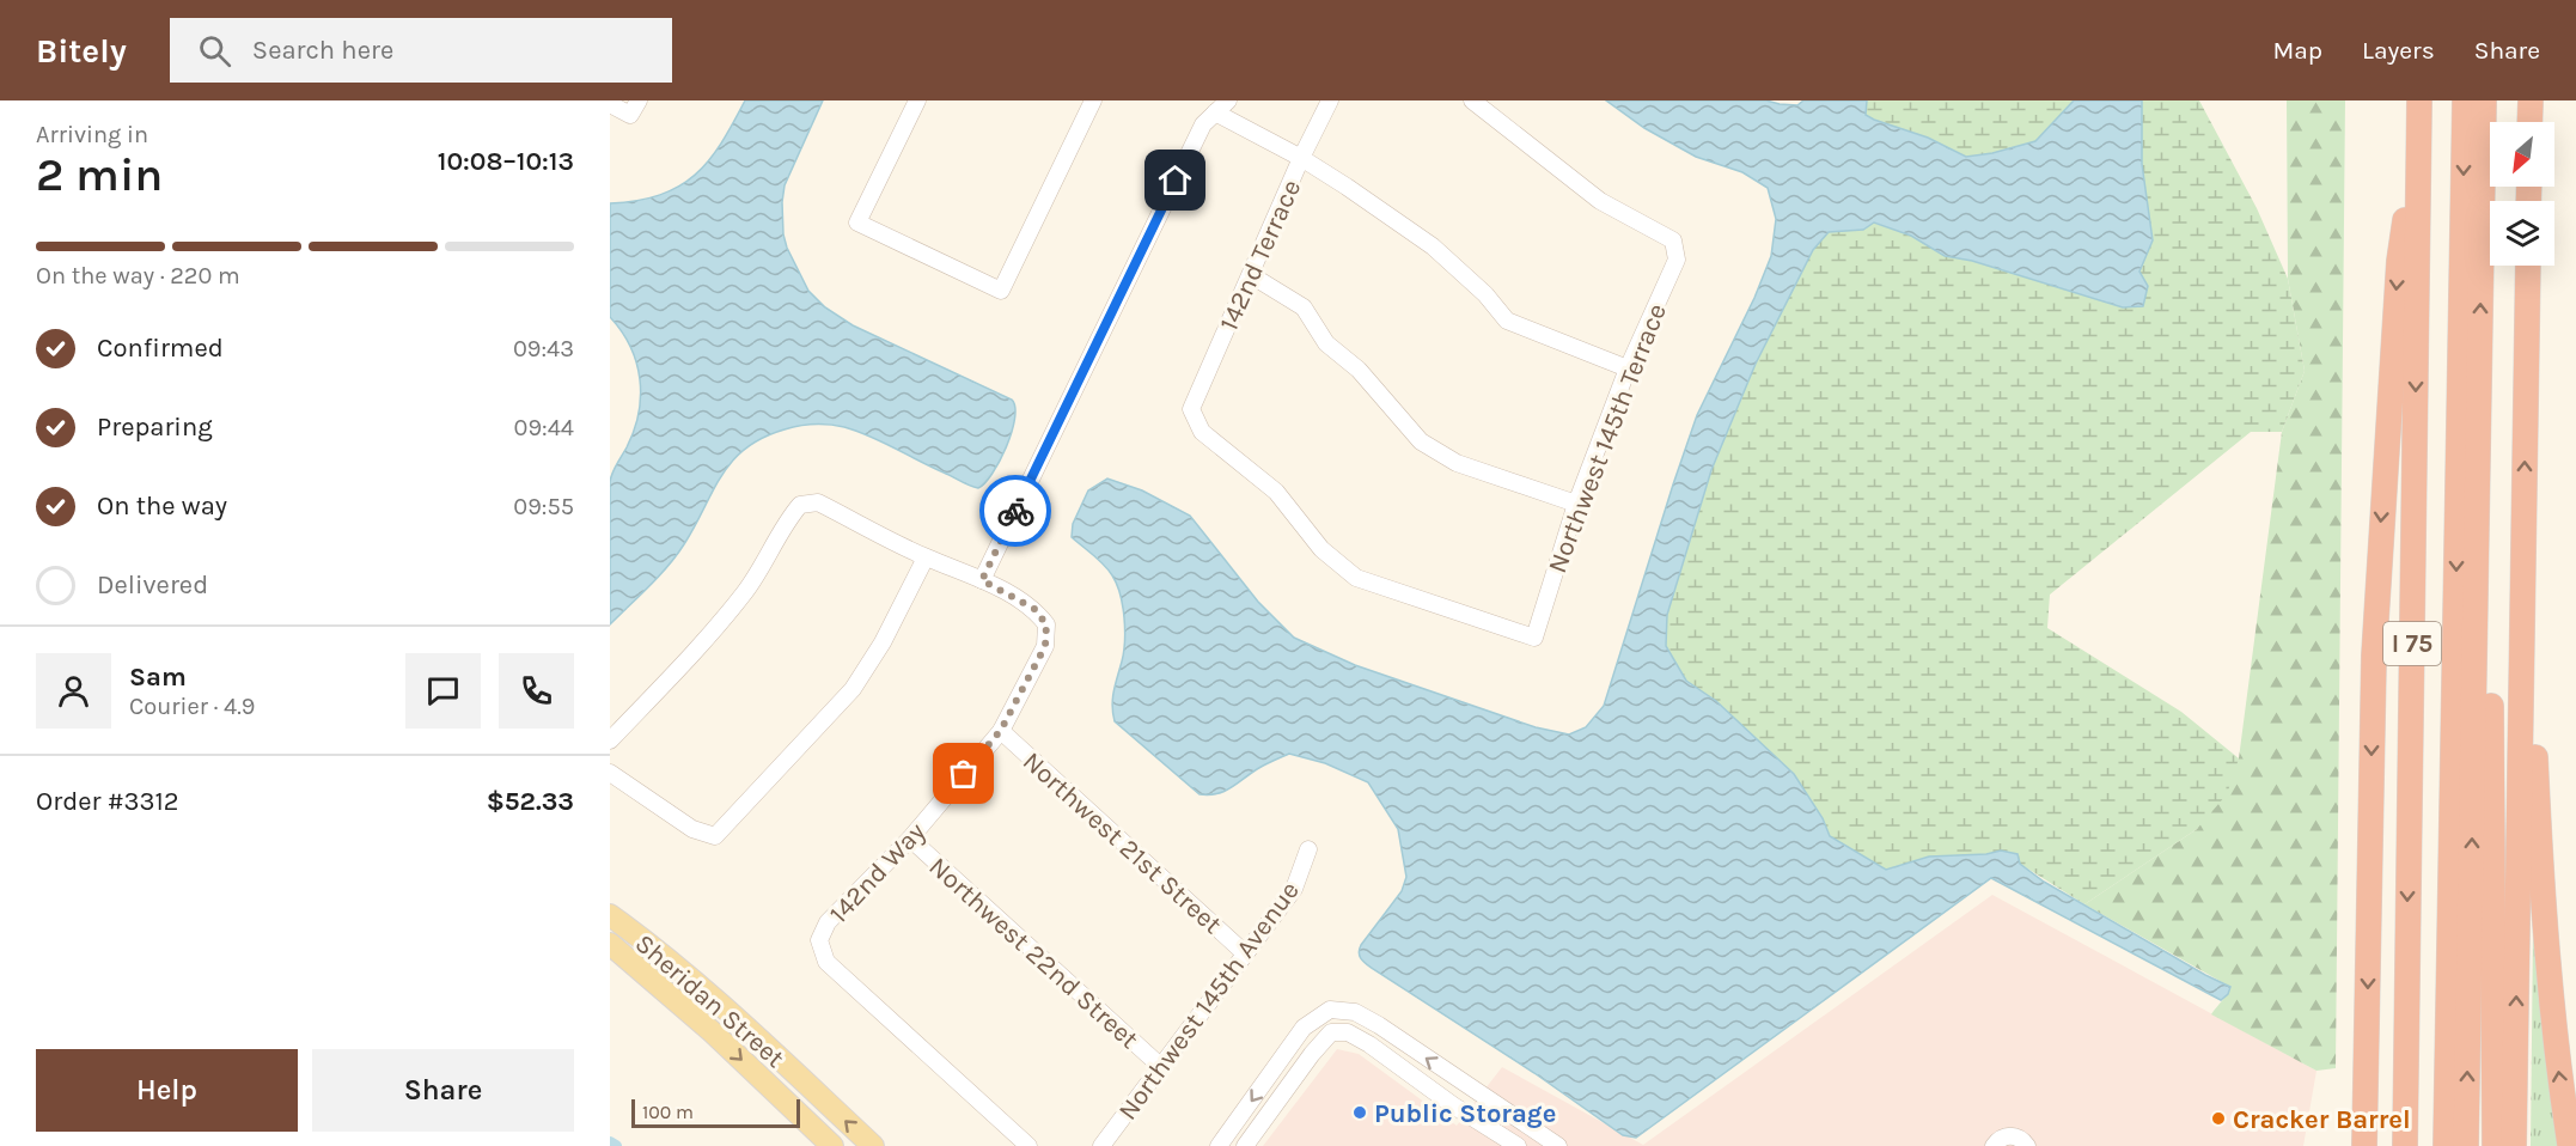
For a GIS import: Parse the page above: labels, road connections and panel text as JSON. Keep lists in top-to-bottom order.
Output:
{
  "streets": {
    "highway": ["I 75"],
    "main road": ["Sheridan Street"],
    "street": [
      "142nd Terrace",
      "Northwest 145th Terrace",
      "Northwest 21st Street",
      "142nd Way",
      "Northwest 22nd Street",
      "Northwest 145th Avenue"
    ]
  },
  "crossings": [
    ["142nd Terrace", "Northwest 145th Terrace"],
    ["Northwest 21st Street", "142nd Way"],
    ["Northwest 21st Street", "Northwest 145th Avenue"],
    ["142nd Way", "Northwest 22nd Street"],
    ["Northwest 22nd Street", "Northwest 145th Avenue"]
  ],
  "places": ["Public Storage", "Cracker Barrel"],
  "scale_bar": "100 m",
  "north": "bottom left",
  "page": {
    "header": "Bitely",
    "search": "Search here",
    "nav": ["Map", "Layers", "Share"],
    "heading": ["2 min", "Arriving in", "10:08–10:13"],
    "panel": [
      "Sam",
      "Courier · 4.9",
      "Order #3312",
      "$52.33"
    ],
    "bar": "On the way · 220 m",
    "list": [
      ["Confirmed", "09:43"],
      ["Preparing", "09:44"],
      ["On the way", "09:55"],
      "Delivered"
    ],
    "buttons": ["Help", "Share"],
    "scale": "100 m"
  }
}
